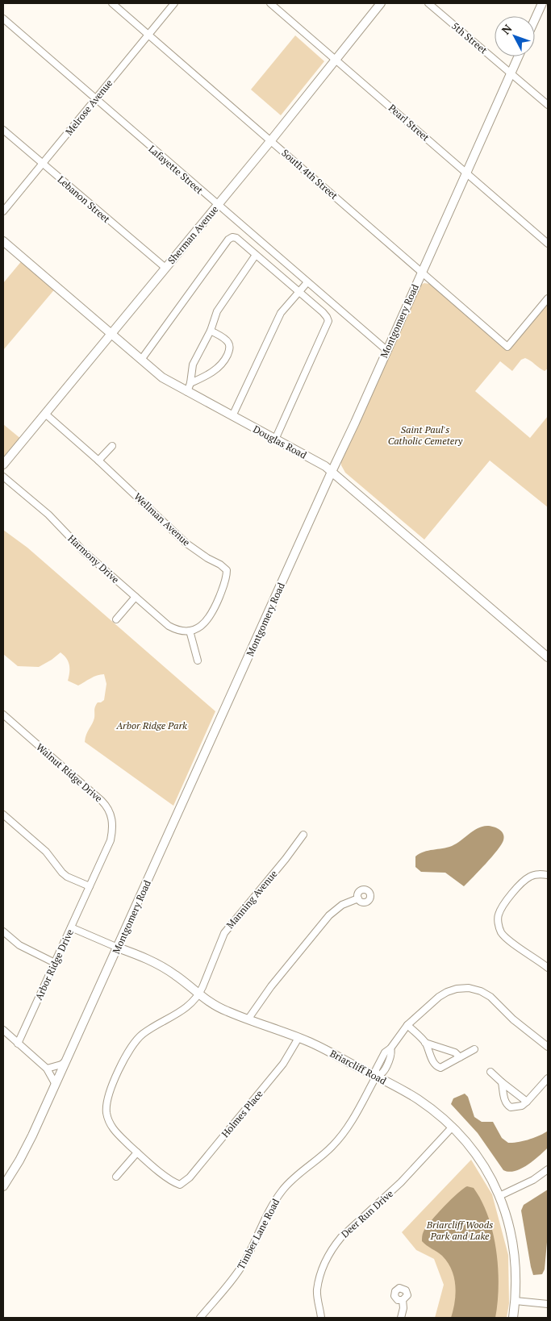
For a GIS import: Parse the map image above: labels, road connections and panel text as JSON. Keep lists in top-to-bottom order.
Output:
{
  "streets": {
    "street": [
      "5th Street",
      "Melrose Avenue",
      "Pearl Street",
      "Lafayette Street",
      "South 4th Street",
      "Lebanon Street",
      "Sherman Avenue",
      "Montgomery Road",
      "Douglas Road",
      "Wellman Avenue",
      "Harmony Drive",
      "Walnut Ridge Drive",
      "Manning Avenue",
      "Arbor Ridge Drive",
      "Briarcliff Road",
      "Holmes Place",
      "Deer Run Drive",
      "Timber Lane Road"
    ]
  },
  "crossings": [
    ["5th Street", "Montgomery Road"],
    ["Melrose Avenue", "Lafayette Street"],
    ["Melrose Avenue", "South 4th Street"],
    ["Melrose Avenue", "Lebanon Street"],
    ["Pearl Street", "Sherman Avenue"],
    ["Pearl Street", "Montgomery Road"],
    ["Lafayette Street", "Sherman Avenue"],
    ["Lafayette Street", "Montgomery Road"],
    ["South 4th Street", "Sherman Avenue"],
    ["South 4th Street", "Montgomery Road"],
    ["Lebanon Street", "Sherman Avenue"],
    ["Sherman Avenue", "Douglas Road"],
    ["Sherman Avenue", "Wellman Avenue"],
    ["Montgomery Road", "Douglas Road"],
    ["Montgomery Road", "Briarcliff Road"],
    ["Wellman Avenue", "Harmony Drive"],
    ["Walnut Ridge Drive", "Arbor Ridge Drive"],
    ["Manning Avenue", "Briarcliff Road"],
    ["Manning Avenue", "Holmes Place"],
    ["Arbor Ridge Drive", "Briarcliff Road"],
    ["Briarcliff Road", "Holmes Place"],
    ["Briarcliff Road", "Deer Run Drive"],
    ["Briarcliff Road", "Timber Lane Road"]
  ],
  "parks": ["Saint Paul's Catholic Cemetery", "Arbor Ridge Park", "Briarcliff Woods Park and Lake"],
  "north": "top left"
}
